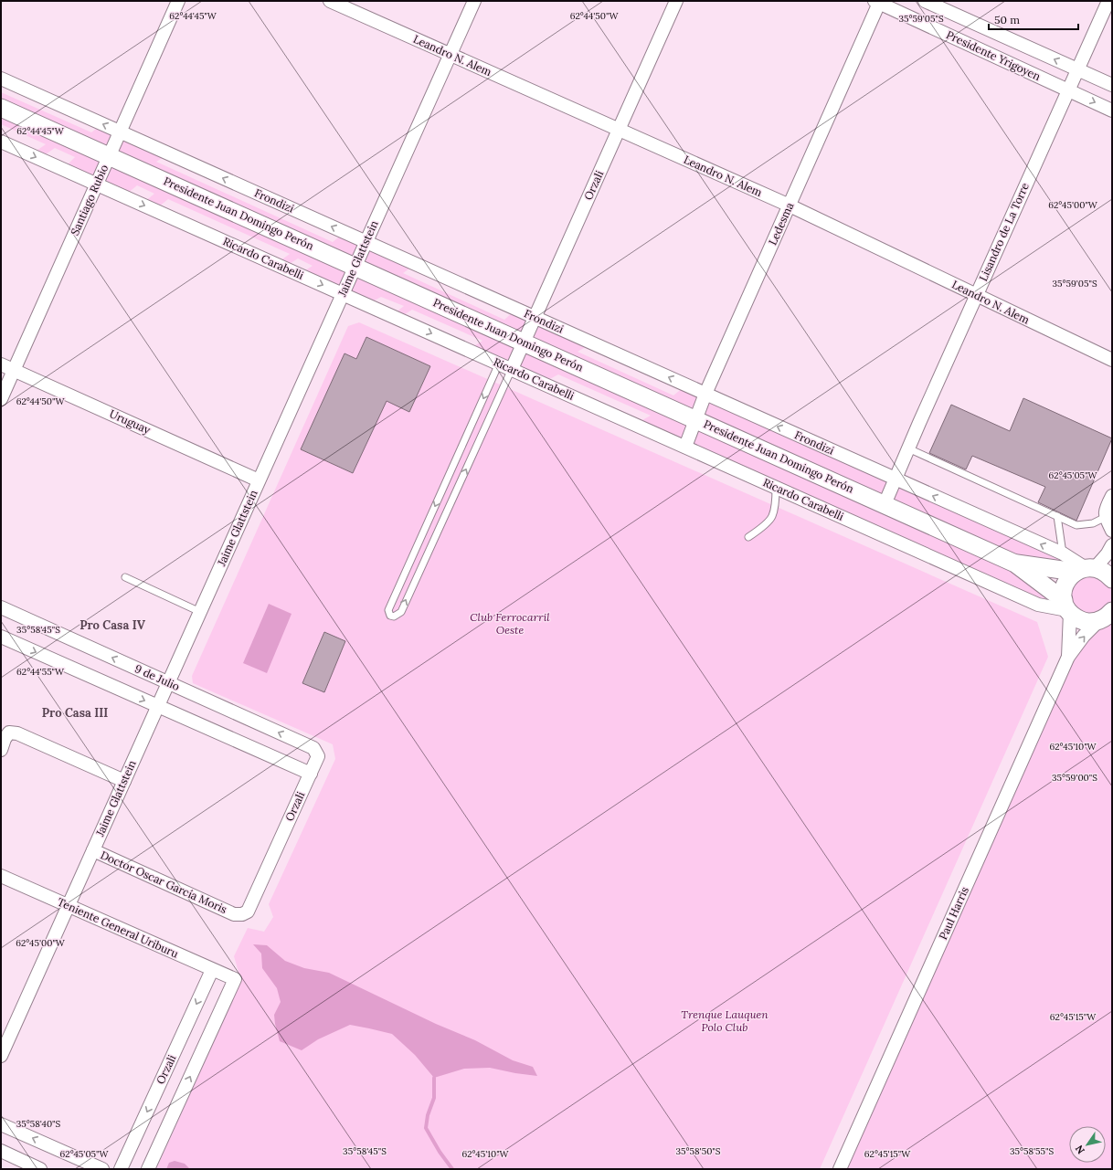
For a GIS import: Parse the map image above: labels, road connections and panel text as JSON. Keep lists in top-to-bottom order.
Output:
{
  "streets": {
    "main road": ["Presidente Juan Domingo Perón"],
    "street": [
      "Leandro N. Alem",
      "Presidente Yrigoyen",
      "Orzali",
      "Santiago Rubio",
      "Frondizi",
      "Ledesma",
      "Lisandro de La Torre",
      "Ricardo Carabelli",
      "Jaime Glattstein",
      "Uruguay",
      "9 de Julio",
      "Doctor Oscar García Moris",
      "Paul Harris",
      "Teniente General Uriburu"
    ]
  },
  "crossings": [
    ["Leandro N. Alem", "Orzali"],
    ["Leandro N. Alem", "Ledesma"],
    ["Leandro N. Alem", "Lisandro de La Torre"],
    ["Leandro N. Alem", "Jaime Glattstein"],
    ["Presidente Yrigoyen", "Ledesma"],
    ["Presidente Yrigoyen", "Lisandro de La Torre"],
    ["Orzali", "Frondizi"],
    ["Orzali", "Presidente Juan Domingo Perón"],
    ["Orzali", "Ricardo Carabelli"],
    ["Orzali", "9 de Julio"],
    ["Orzali", "Doctor Oscar García Moris"],
    ["Orzali", "Teniente General Uriburu"],
    ["Santiago Rubio", "Frondizi"],
    ["Santiago Rubio", "Presidente Juan Domingo Perón"],
    ["Santiago Rubio", "Ricardo Carabelli"],
    ["Santiago Rubio", "Uruguay"],
    ["Frondizi", "Presidente Juan Domingo Perón"],
    ["Frondizi", "Ledesma"],
    ["Frondizi", "Lisandro de La Torre"],
    ["Frondizi", "Jaime Glattstein"],
    ["Presidente Juan Domingo Perón", "Ledesma"],
    ["Presidente Juan Domingo Perón", "Lisandro de La Torre"],
    ["Presidente Juan Domingo Perón", "Ricardo Carabelli"],
    ["Presidente Juan Domingo Perón", "Jaime Glattstein"],
    ["Presidente Juan Domingo Perón", "Paul Harris"],
    ["Ledesma", "Ricardo Carabelli"],
    ["Ricardo Carabelli", "Jaime Glattstein"],
    ["Ricardo Carabelli", "Paul Harris"],
    ["Jaime Glattstein", "Uruguay"],
    ["Jaime Glattstein", "9 de Julio"],
    ["Jaime Glattstein", "Doctor Oscar García Moris"],
    ["Jaime Glattstein", "Teniente General Uriburu"]
  ],
  "one_way": ["Frondizi", "Ricardo Carabelli", "Teniente General Uriburu"],
  "districts": ["Pro Casa IV", "Pro Casa III"],
  "parks": ["Club Ferrocarril Oeste", "Trenque Lauquen Polo Club"],
  "scale_bar": "50 m",
  "north": "bottom left",
  "coordinates": [
    "62°44'45\"W",
    "62°44'50\"W",
    "35°59'05\"S",
    "62°45'00\"W",
    "62°45'05\"W",
    "35°58'45\"S",
    "62°44'55\"W",
    "62°45'10\"W",
    "35°59'00\"S",
    "62°45'15\"W",
    "35°58'40\"S",
    "35°58'50\"S",
    "35°58'55\"S"
  ]
}
